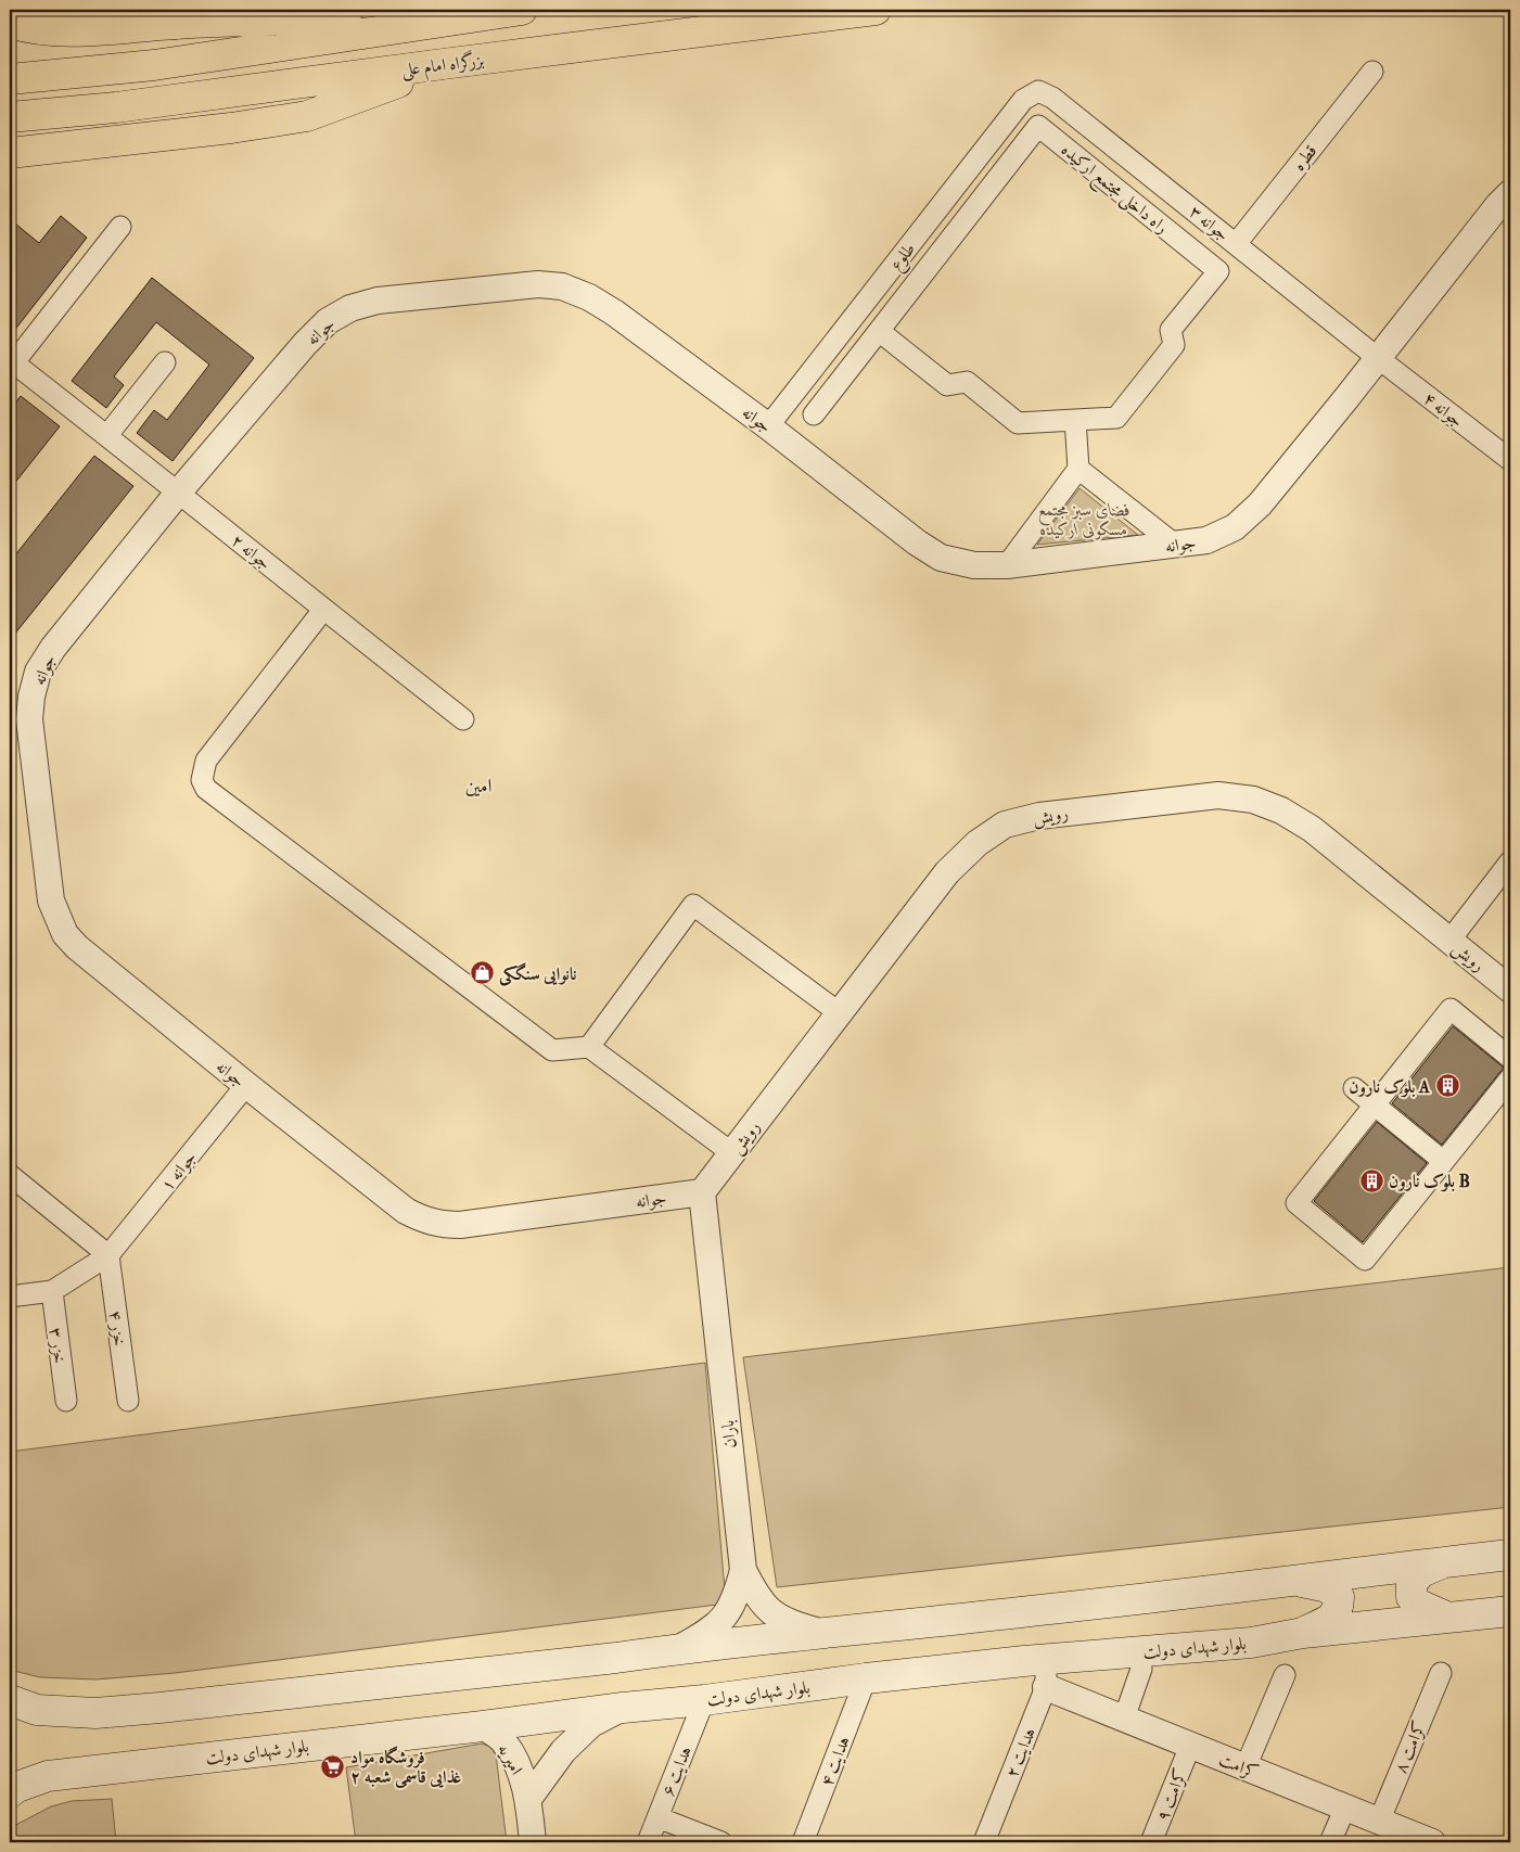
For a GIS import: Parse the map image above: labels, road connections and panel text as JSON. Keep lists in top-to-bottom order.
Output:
{
  "streets": {
    "main road": ["بزرگراه امام علی", "بلوار شهدای دولت"],
    "street": [
      "قطره",
      "راه داخلی مجتمع ارکیده",
      "جوانه ۳",
      "طلوع",
      "جوانه",
      "جوانه ۴",
      "جوانه ۲",
      "رویش",
      "جوانه ۱",
      "خزر ۴",
      "خزر ۳",
      "باران",
      "کرامت ۸",
      "هدایت ۲",
      "امیریه",
      "هدایت ۴",
      "کرامت",
      "هدایت ۶",
      "کرامت ۹"
    ]
  },
  "crossings": [
    ["قطره", "جوانه ۳"],
    ["جوانه ۳", "طلوع"],
    ["جوانه ۳", "جوانه"],
    ["جوانه ۳", "جوانه ۴"],
    ["طلوع", "جوانه"],
    ["جوانه", "جوانه ۴"],
    ["جوانه", "جوانه ۲"],
    ["جوانه", "رویش"],
    ["جوانه", "جوانه ۱"],
    ["جوانه", "باران"],
    ["رویش", "باران"],
    ["جوانه ۱", "خزر ۴"],
    ["جوانه ۱", "خزر ۳"],
    ["بلوار شهدای دولت", "هدایت ۲"],
    ["بلوار شهدای دولت", "امیریه"],
    ["بلوار شهدای دولت", "هدایت ۴"],
    ["بلوار شهدای دولت", "کرامت"],
    ["بلوار شهدای دولت", "هدایت ۶"],
    ["کرامت ۸", "کرامت"],
    ["هدایت ۲", "کرامت"],
    ["کرامت", "کرامت ۹"]
  ],
  "districts": ["امین"],
  "parks": ["فضای سبز مجتمع مسکونی ارکیده"],
  "places": {
    "shop": ["نانوایی سنگکی"],
    "building": ["بلوک نارون A", "بلوک نارون B"],
    "supermarket": ["فروشگاه مواد غذایی قاسمی شعبه ۲"]
  }
}
